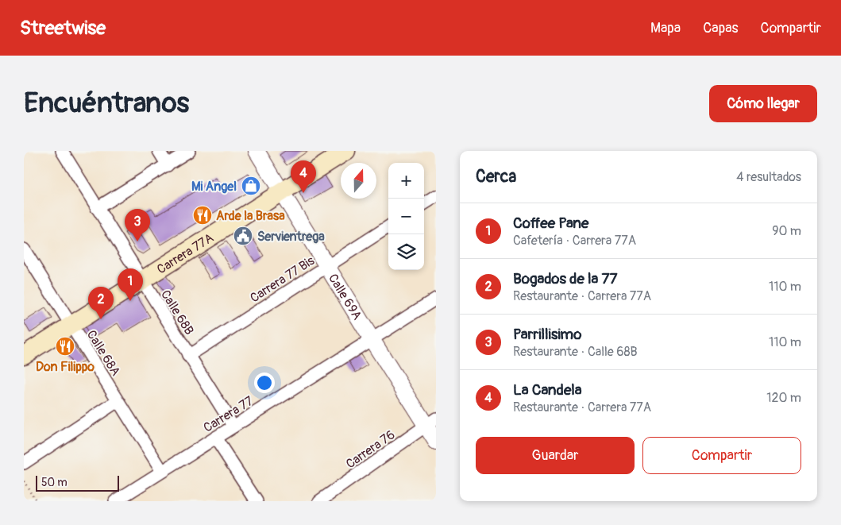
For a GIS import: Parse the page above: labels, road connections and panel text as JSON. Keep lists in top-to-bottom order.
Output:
{
  "streets": {
    "main road": ["Carrera 77A"],
    "street": [
      "Carrera 77 Bis",
      "Calle 69A",
      "Calle 68B",
      "Calle 68A",
      "Carrera 77",
      "Carrera 76"
    ]
  },
  "crossings": [
    ["Carrera 77A", "Calle 69A"],
    ["Carrera 77A", "Calle 68B"],
    ["Carrera 77A", "Calle 68A"],
    ["Carrera 77 Bis", "Calle 69A"],
    ["Carrera 77 Bis", "Calle 68B"],
    ["Calle 69A", "Carrera 77"],
    ["Calle 69A", "Carrera 76"],
    ["Calle 68B", "Carrera 77"],
    ["Calle 68A", "Carrera 77"]
  ],
  "places": {
    "shop": ["Mi Angel"],
    "restaurant": ["Arde la Brasa", "Don Filippo"],
    "public building": ["Servientrega"]
  },
  "scale_bar": "50 m",
  "north": "top",
  "page": {
    "header": "Streetwise",
    "nav": ["Mapa", "Capas", "Compartir"],
    "buttons": [
      "Cómo llegar",
      ["Guardar", "Compartir"]
    ],
    "title": "Encuéntranos",
    "heading": ["Cerca", "4 resultados"],
    "pins": [
      "4",
      "3",
      "1",
      "2"
    ],
    "map_buttons": ["+", "−"],
    "list": [
      {
        "mark": "1",
        "name": "Coffee Pane",
        "note": "Cafetería · Carrera 77A",
        "value": "90 m"
      },
      {
        "mark": "2",
        "name": "Bogados de la 77",
        "note": "Restaurante · Carrera 77A",
        "value": "110 m"
      },
      {
        "mark": "3",
        "name": "Parrillisimo",
        "note": "Restaurante · Calle 68B",
        "value": "110 m"
      },
      {
        "mark": "4",
        "name": "La Candela",
        "note": "Restaurante · Carrera 77A",
        "value": "120 m"
      }
    ],
    "scale": "50 m"
  }
}
